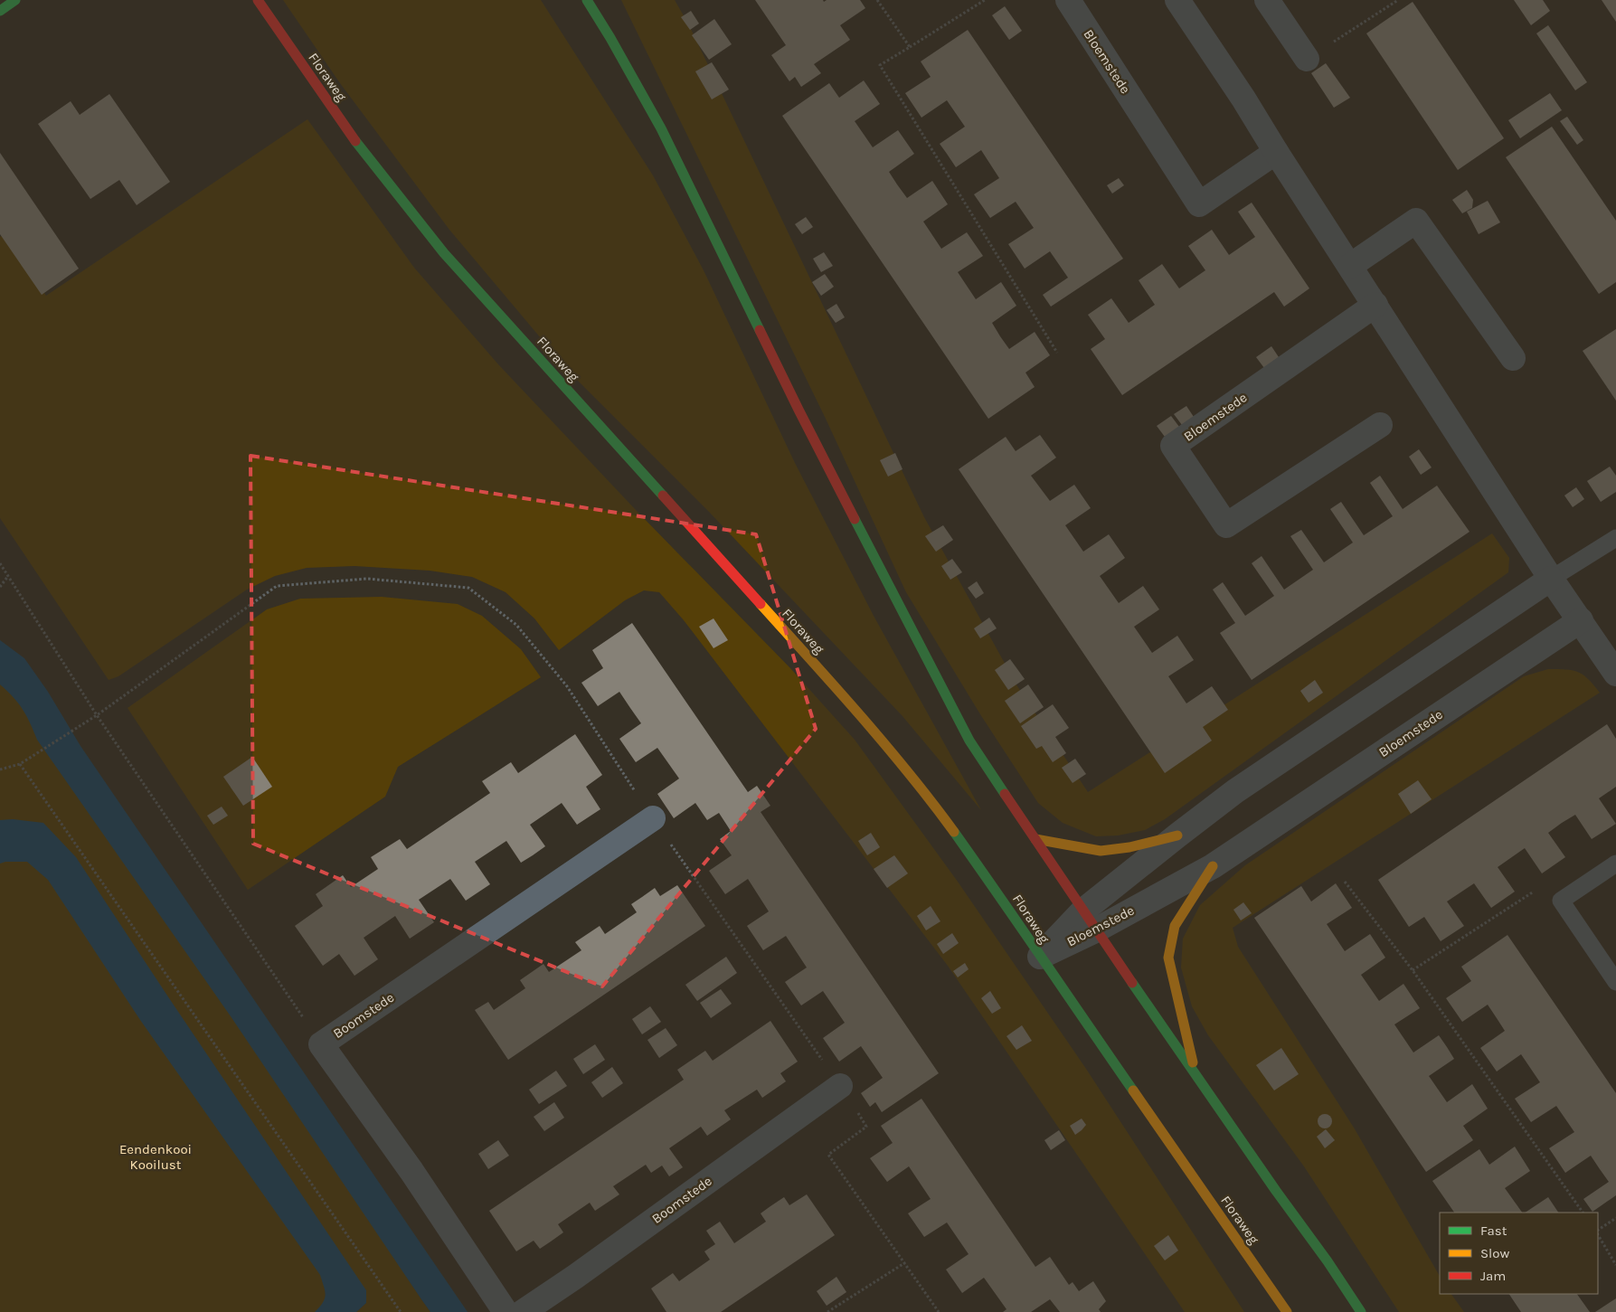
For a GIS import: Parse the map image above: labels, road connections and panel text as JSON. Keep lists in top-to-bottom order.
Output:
{
  "streets": {
    "main road": ["Floraweg"],
    "street": ["Bloemstede", "Boomstede"]
  },
  "crossings": [
    ["Bloemstede", "Floraweg"]
  ],
  "parks": ["Eendenkooi Kooilust"],
  "legend": ["Fast", "Slow", "Jam"]
}
